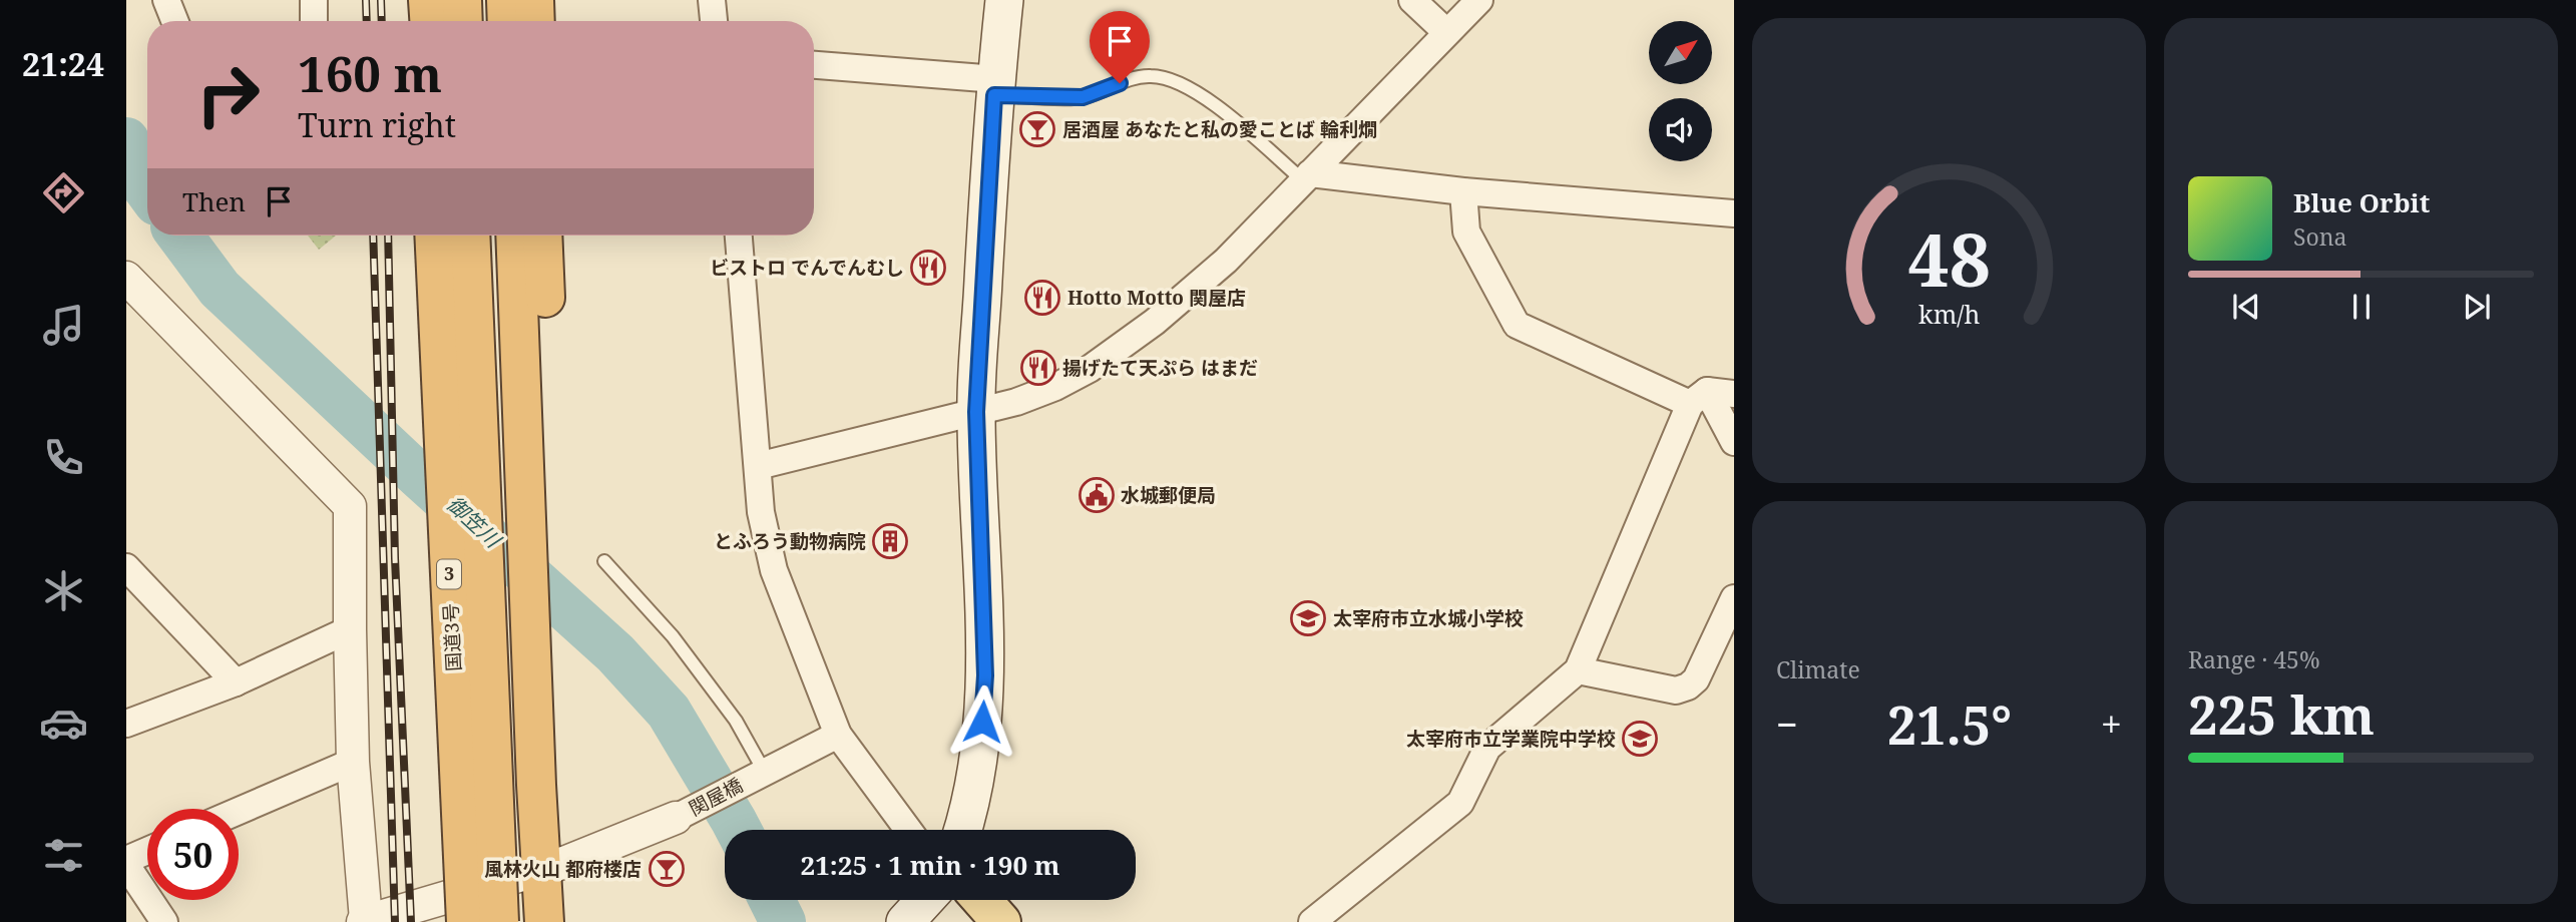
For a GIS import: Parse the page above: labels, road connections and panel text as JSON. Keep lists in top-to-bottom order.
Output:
{
  "streets": {
    "highway": ["3", "国道3号"],
    "street": ["関屋橋"]
  },
  "water": ["御笠川"],
  "places": {
    "bar": ["居酒屋 あなたと私の愛ことば 輪利燗", "風林火山 都府楼店"],
    "restaurant": ["ビストロ でんでんむし", "Hotto Motto 関屋店", "揚げたて天ぷら はまだ"],
    "public building": ["水城郵便局"],
    "building": ["とふろう動物病院"],
    "school or university": ["太宰府市立水城小学校", "太宰府市立学業院中学校"]
  },
  "north": "top right",
  "page": {
    "tabs": "21:24",
    "turn": ["160 m", "Turn right"],
    "then": "Then",
    "song": ["Blue Orbit", "Sona"],
    "tile": [
      "Climate",
      ["Range · 45%", "225 km"]
    ],
    "heat": ["−", "21.5°", "+"],
    "limit": "50",
    "trip": "21:25 · 1 min · 190 m",
    "gauge": ["48", "km/h"]
  }
}
